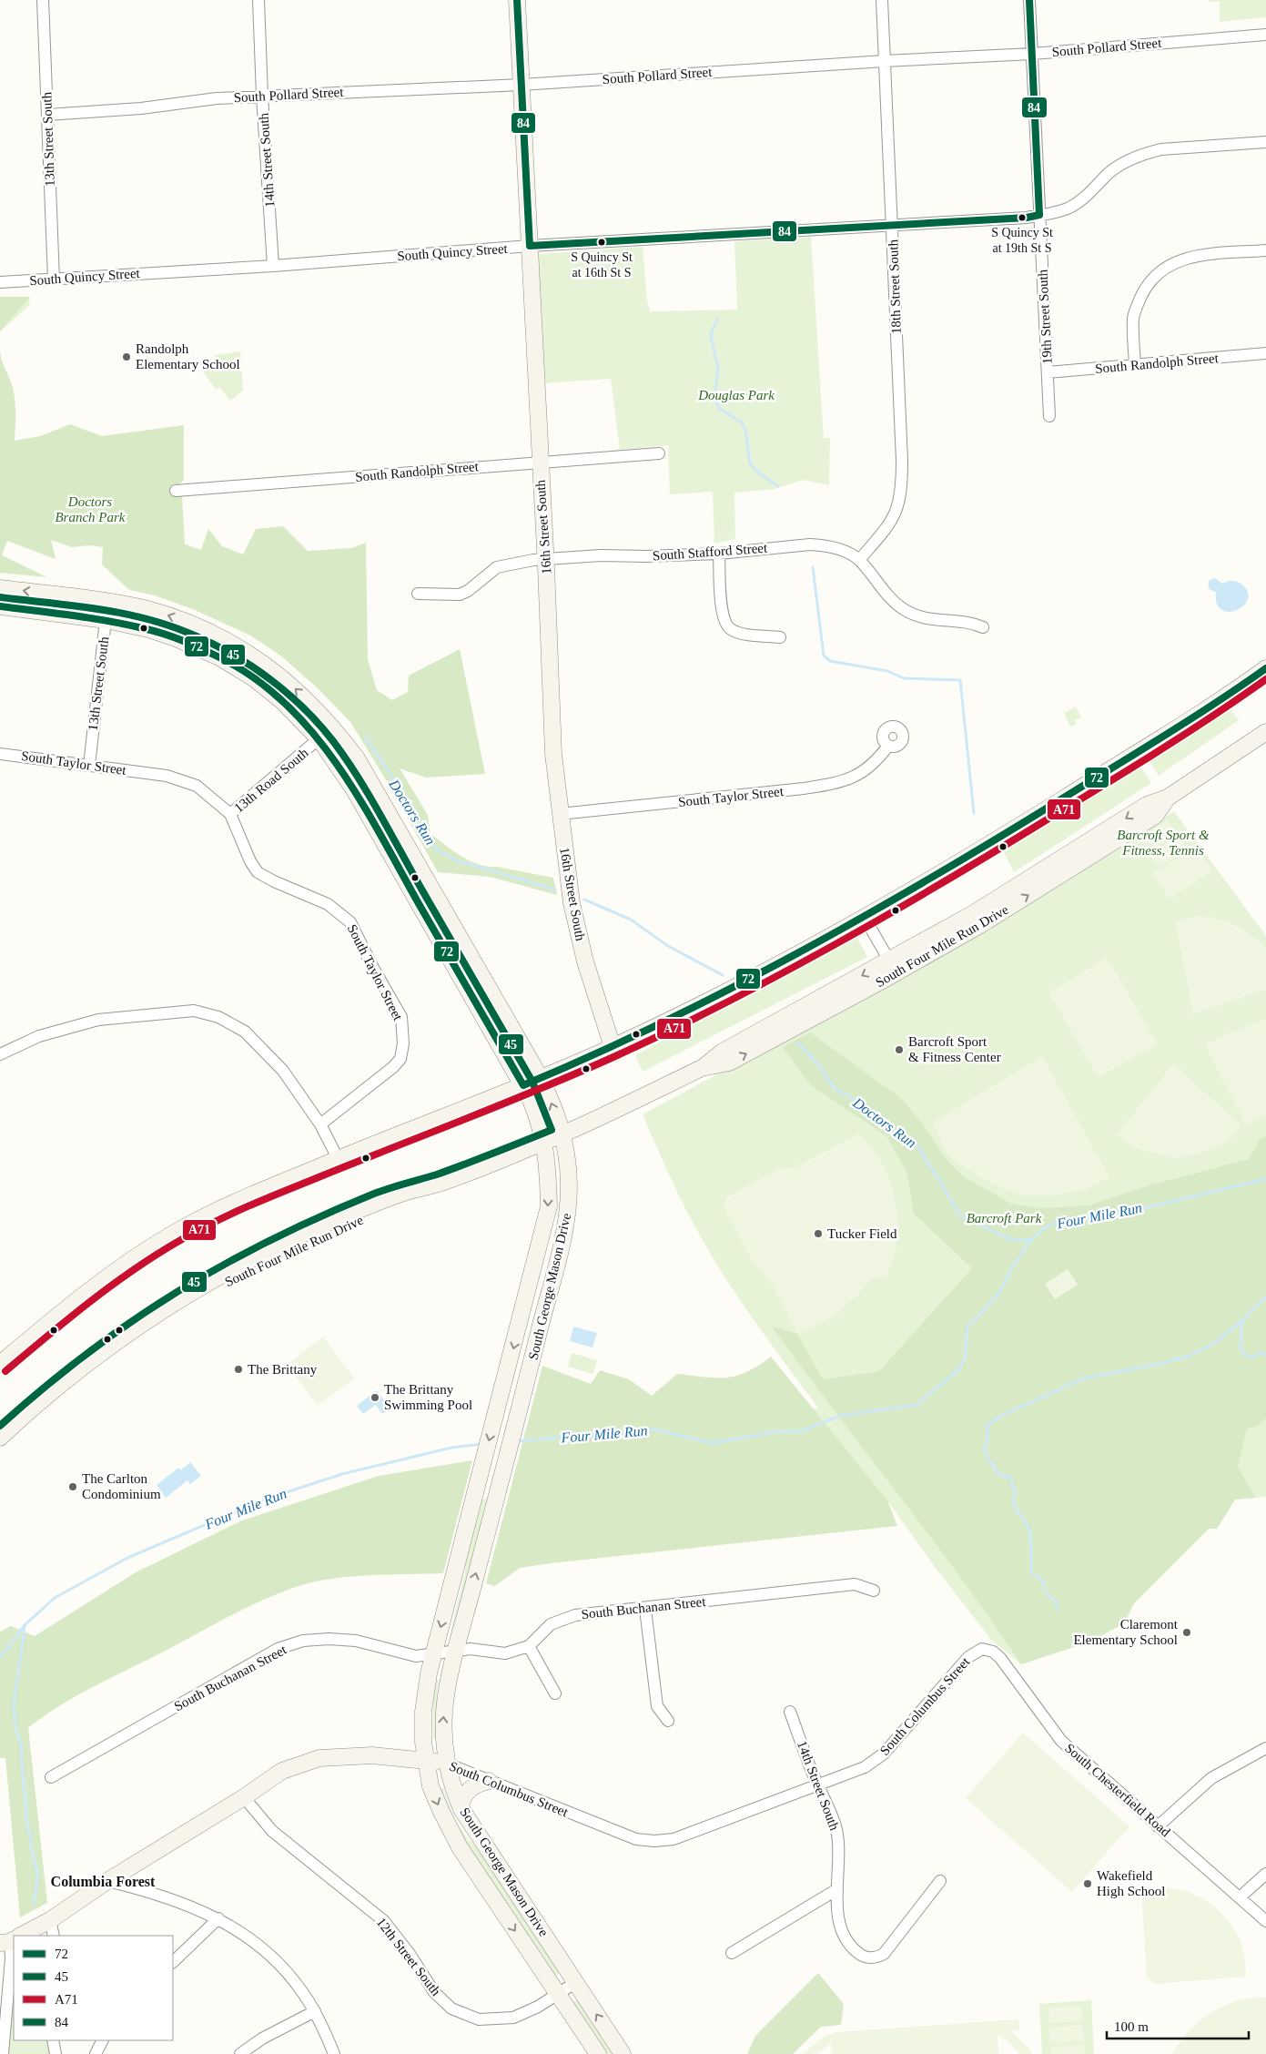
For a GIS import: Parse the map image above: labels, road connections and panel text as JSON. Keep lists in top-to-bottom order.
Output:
{
  "streets": {
    "main road": [
      "16th Street South",
      "South Four Mile Run Drive",
      "South George Mason Drive",
      "South Columbus Street"
    ],
    "street": [
      "South Pollard Street",
      "13th Street South",
      "14th Street South",
      "South Quincy Street",
      "18th Street South",
      "19th Street South",
      "South Randolph Street",
      "South Stafford Street",
      "South Taylor Street",
      "13th Road South",
      "South Buchanan Street",
      "South Chesterfield Road",
      "12th Street South"
    ]
  },
  "crossings": [
    ["South Pollard Street", "13th Street South"],
    ["South Pollard Street", "14th Street South"],
    ["South Pollard Street", "18th Street South"],
    ["South Pollard Street", "19th Street South"],
    ["South Pollard Street", "16th Street South"],
    ["13th Street South", "South Quincy Street"],
    ["13th Street South", "South Taylor Street"],
    ["13th Street South", "South George Mason Drive"],
    ["14th Street South", "South Quincy Street"],
    ["14th Street South", "South Columbus Street"],
    ["South Quincy Street", "18th Street South"],
    ["South Quincy Street", "19th Street South"],
    ["South Quincy Street", "16th Street South"],
    ["18th Street South", "South Stafford Street"],
    ["19th Street South", "South Randolph Street"],
    ["South Randolph Street", "16th Street South"],
    ["16th Street South", "South Stafford Street"],
    ["16th Street South", "South Taylor Street"],
    ["South Taylor Street", "13th Road South"],
    ["13th Road South", "South George Mason Drive"],
    ["South Four Mile Run Drive", "South George Mason Drive"],
    ["South George Mason Drive", "South Buchanan Street"],
    ["South George Mason Drive", "South Columbus Street"],
    ["South George Mason Drive", "12th Street South"],
    ["South Columbus Street", "South Chesterfield Road"],
    ["South Columbus Street", "12th Street South"]
  ],
  "districts": ["Columbia Forest"],
  "water": ["Doctors Run", "Four Mile Run"],
  "parks": [
    "Douglas Park",
    "Doctors Branch Park",
    "Barcroft Sport & Fitness, Tennis",
    "Barcroft Park"
  ],
  "places": [
    "S Quincy St at 19th St S",
    "S Quincy St at 16th St S",
    "Randolph Elementary School",
    "Barcroft Sport & Fitness Center",
    "Tucker Field",
    "The Brittany",
    "The Brittany Swimming Pool",
    "The Carlton Condominium",
    "Claremont Elementary School",
    "Wakefield High School"
  ],
  "lines": [
    "transit line 84",
    "transit line 45",
    "transit line 72",
    "transit line A71"
  ],
  "legend": [
    "72",
    "45",
    "A71",
    "84"
  ],
  "scale_bar": "100 m"
}
